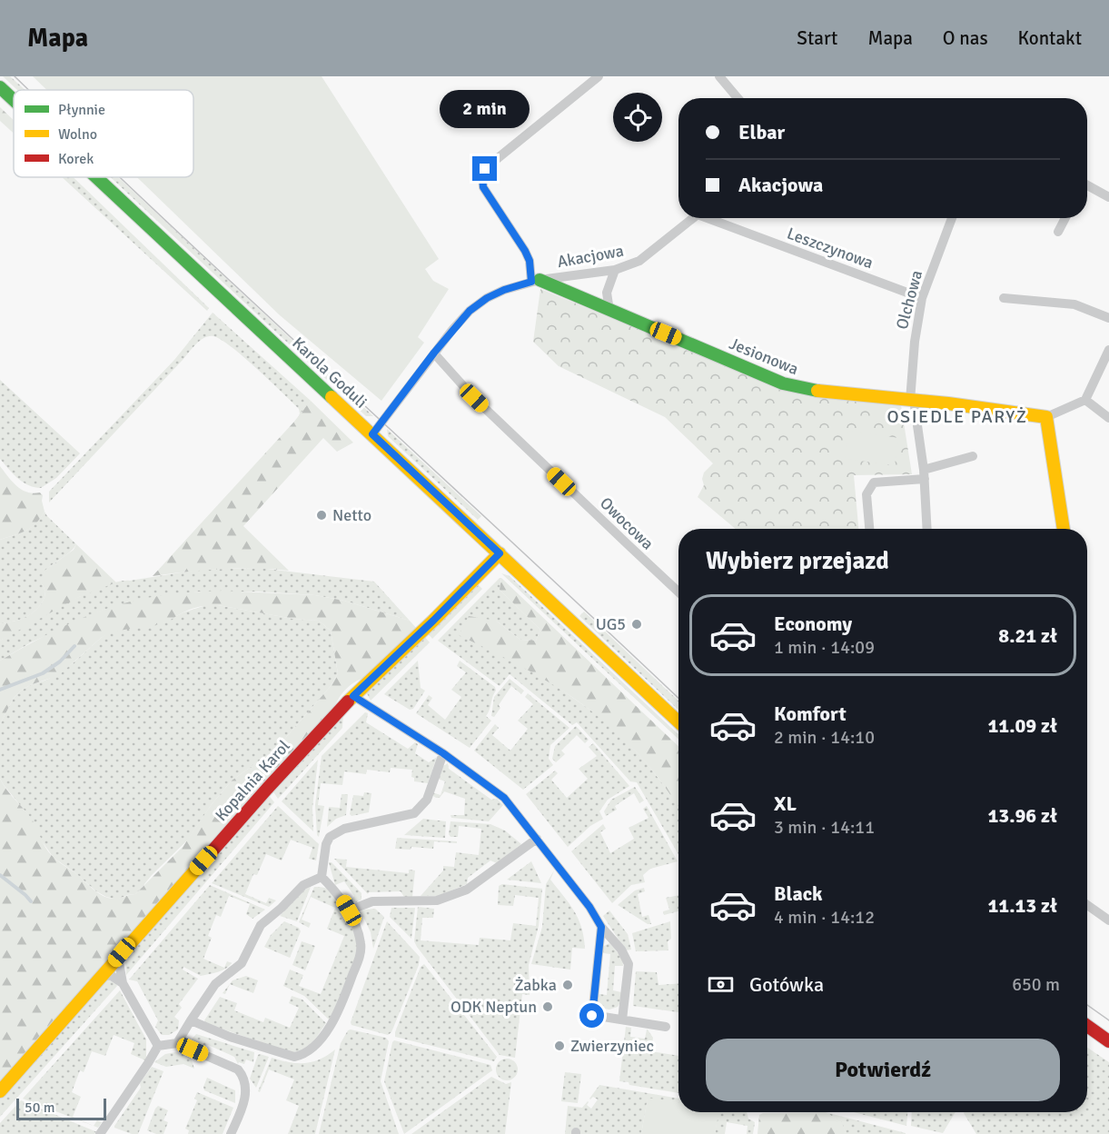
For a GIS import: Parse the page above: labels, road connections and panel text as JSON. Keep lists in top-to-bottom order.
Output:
{
  "streets": {
    "street": [
      "Leszczynowa",
      "Akacjowa",
      "Olchowa",
      "Jesionowa",
      "Karola Goduli",
      "Owocowa",
      "Kopalnia Karol"
    ]
  },
  "crossings": [
    ["Leszczynowa", "Olchowa"],
    ["Akacjowa", "Jesionowa"],
    ["Akacjowa", "Karola Goduli"],
    ["Akacjowa", "Owocowa"],
    ["Olchowa", "Jesionowa"],
    ["Karola Goduli", "Kopalnia Karol"]
  ],
  "districts": ["OSIEDLE PARYŻ"],
  "places": [
    "Netto",
    "UG5",
    "Żabka",
    "ODK Neptun",
    "Zwierzyniec"
  ],
  "legend": ["Płynnie", "Wolno", "Korek"],
  "scale_bar": "50 m",
  "page": {
    "header": "Mapa",
    "nav": [
      "Start",
      "Mapa",
      "O nas",
      "Kontakt"
    ],
    "bubble": "2 min",
    "banner": ["Elbar", "Akacjowa"],
    "heading": "Wybierz przejazd",
    "list": [
      {
        "name": "Economy",
        "note": "1 min · 14:09",
        "value": "8.21 zł"
      },
      {
        "name": "Komfort",
        "note": "2 min · 14:10",
        "value": "11.09 zł"
      },
      {
        "name": "XL",
        "note": "3 min · 14:11",
        "value": "13.96 zł"
      },
      {
        "name": "Black",
        "note": "4 min · 14:12",
        "value": "11.13 zł"
      }
    ],
    "pay": ["Gotówka", "650 m"],
    "buttons": "Potwierdź",
    "scale": "50 m"
  }
}
